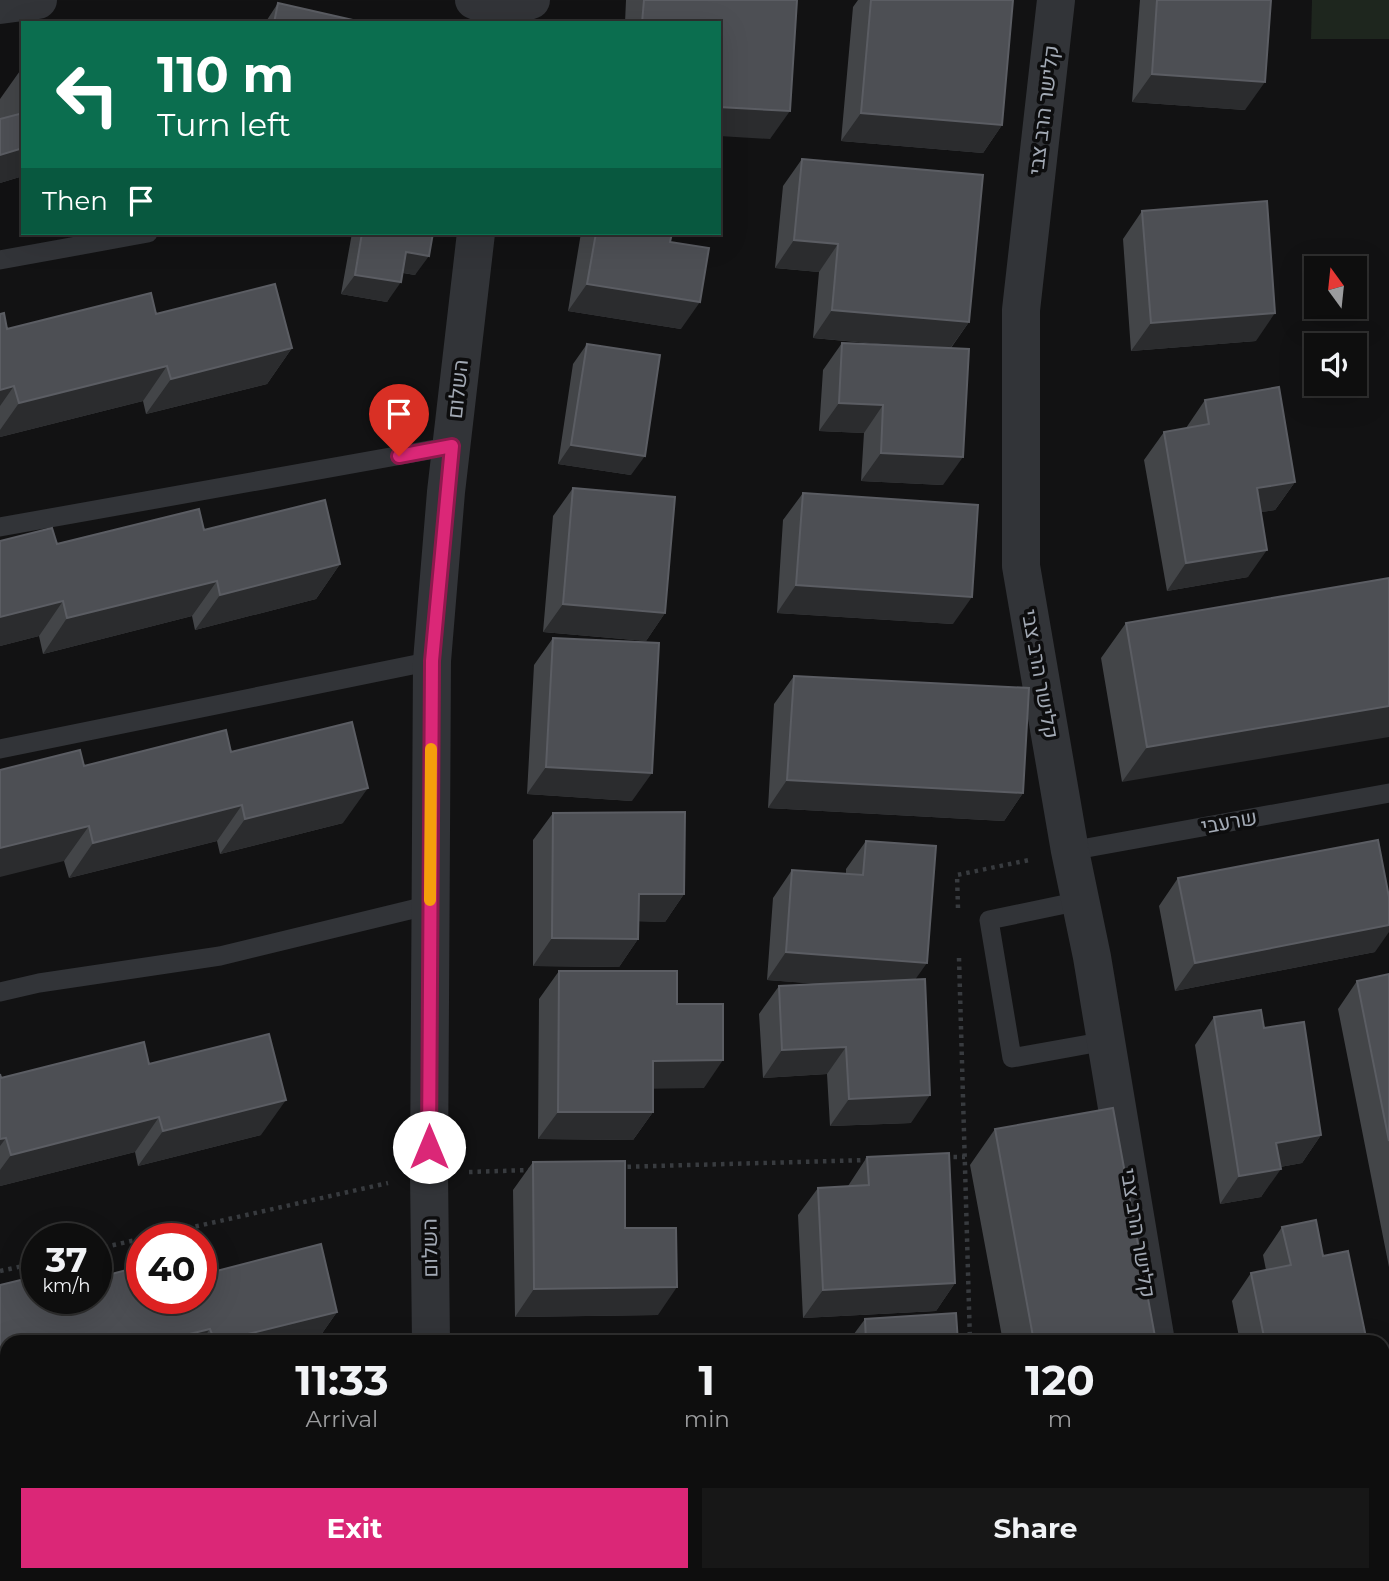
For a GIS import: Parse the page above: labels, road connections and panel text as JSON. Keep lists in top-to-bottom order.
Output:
{
  "streets": {
    "street": ["קלישר הרב צבי", "השלום"],
    "lane": ["שרעבי"]
  },
  "crossings": [
    ["קלישר הרב צבי", "שרעבי"]
  ],
  "north": "top",
  "page": {
    "turn": ["110 m", "Turn left"],
    "then": "Then",
    "speed": "37 km/h",
    "limit": "40",
    "eta": [
      "11:33",
      "Arrival",
      "1",
      "min",
      "120",
      "m"
    ],
    "buttons": ["Exit", "Share"]
  }
}
